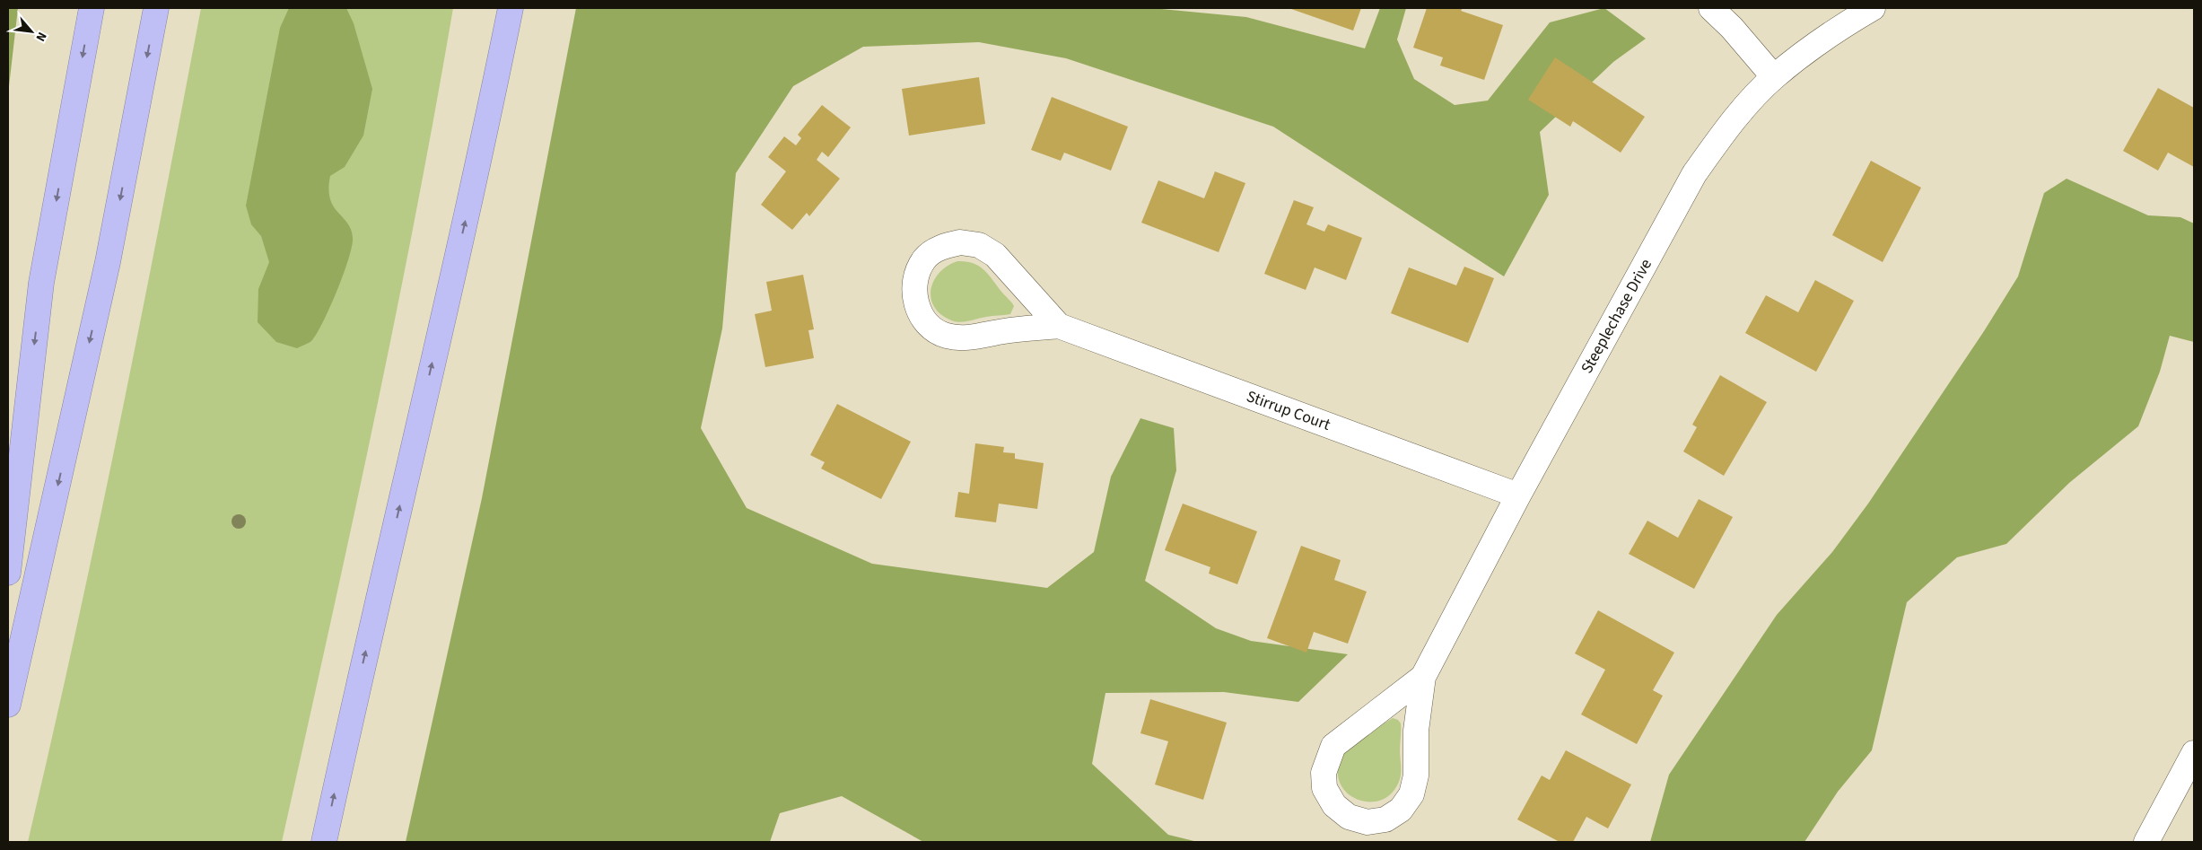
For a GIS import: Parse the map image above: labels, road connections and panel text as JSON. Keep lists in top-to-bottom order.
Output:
{
  "streets": {
    "street": ["Steeplechase Drive", "Stirrup Court"]
  },
  "crossings": [
    ["Steeplechase Drive", "Stirrup Court"]
  ],
  "north": "bottom right"
}
